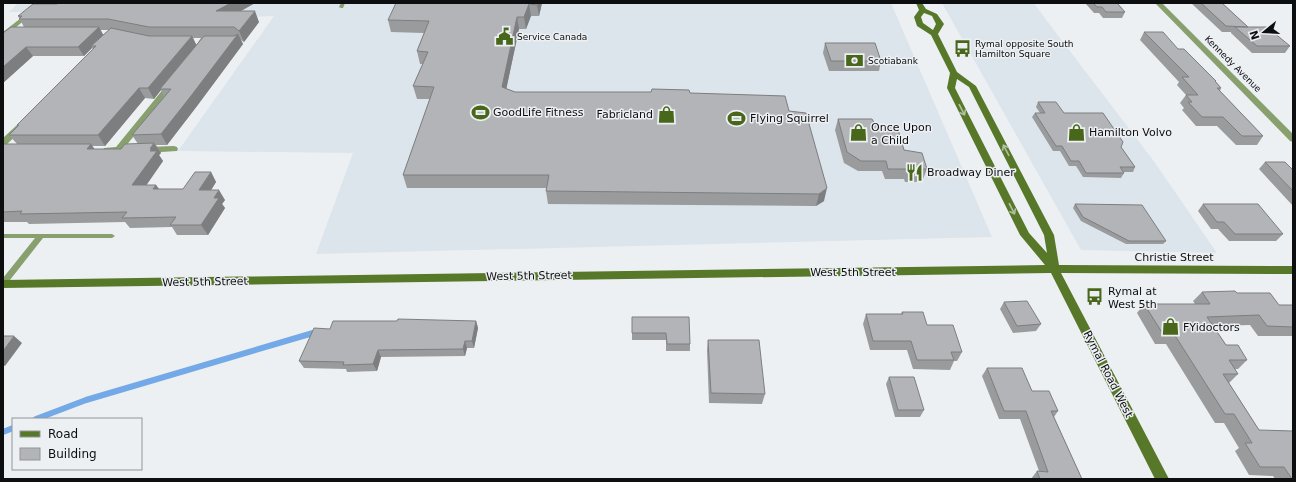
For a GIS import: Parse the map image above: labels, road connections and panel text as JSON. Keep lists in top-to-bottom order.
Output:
{
  "streets": {
    "street": [
      "Kennedy Avenue",
      "Christie Street",
      "West 5th Street",
      "Rymal Road West"
    ]
  },
  "crossings": [
    ["Christie Street", "West 5th Street"],
    ["Christie Street", "Rymal Road West"],
    ["West 5th Street", "Rymal Road West"]
  ],
  "places": {
    "public building": ["Service Canada"],
    "bus stop": ["Rymal opposite South Hamilton Square", "Rymal at West 5th"],
    "bank": ["Scotiabank"],
    "sports": ["GoodLife Fitness", "Flying Squirrel"],
    "shop": [
      "Fabricland",
      "Hamilton Volvo",
      "Once Upon a Child",
      "FYidoctors"
    ],
    "restaurant": ["Broadway Diner"]
  },
  "legend": ["Road", "Building"],
  "north": "left"
}
